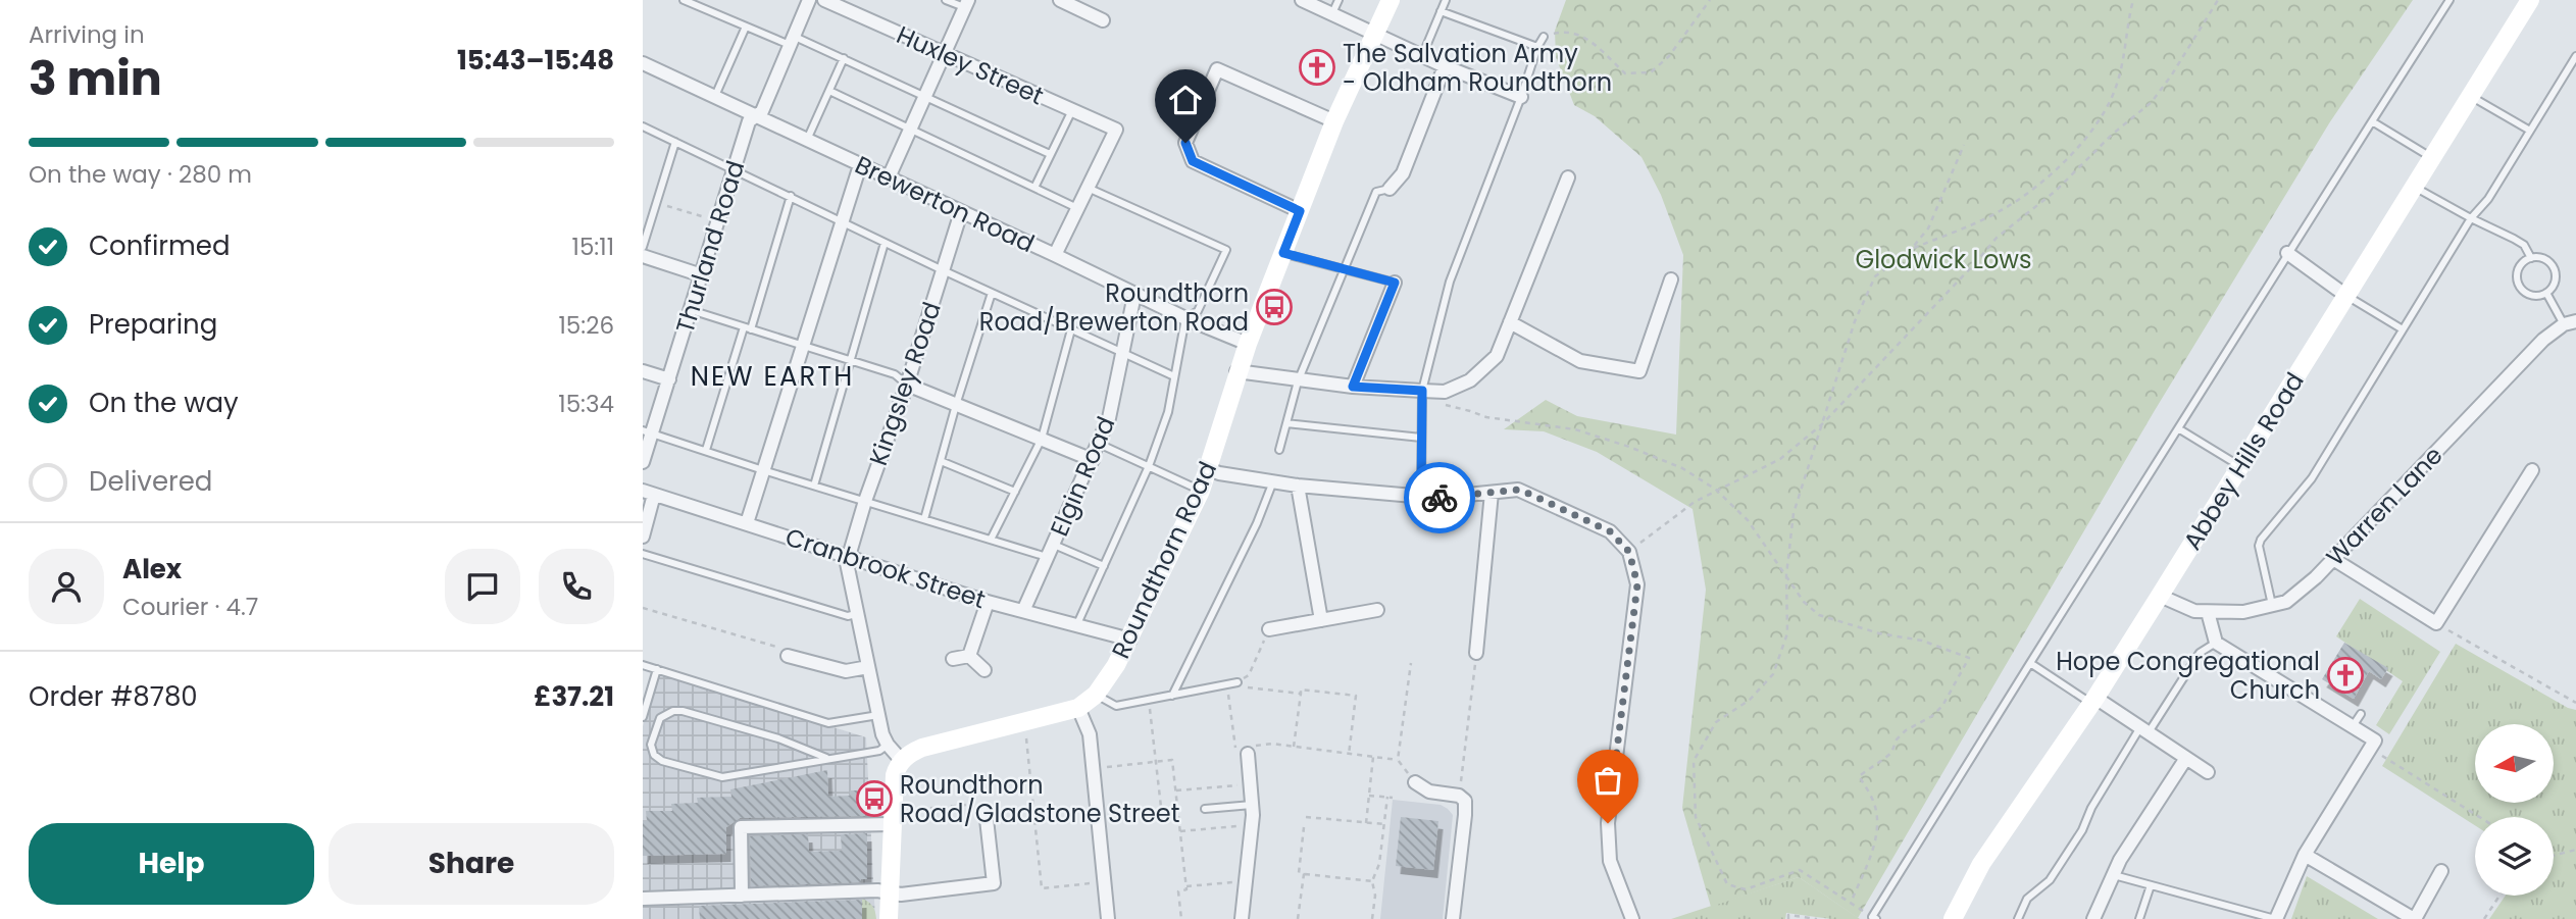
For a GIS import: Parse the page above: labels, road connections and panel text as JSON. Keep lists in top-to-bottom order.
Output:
{
  "streets": {
    "street": [
      "Huxley Street",
      "Brewerton Road",
      "Thurland Road",
      "Kingsley Road",
      "Abbey Hills Road",
      "Elgin Road",
      "Warren Lane",
      "Roundthorn Road",
      "Cranbrook Street"
    ]
  },
  "crossings": [
    ["Brewerton Road", "Thurland Road"],
    ["Brewerton Road", "Kingsley Road"],
    ["Brewerton Road", "Elgin Road"],
    ["Brewerton Road", "Roundthorn Road"],
    ["Kingsley Road", "Cranbrook Street"],
    ["Abbey Hills Road", "Warren Lane"],
    ["Elgin Road", "Cranbrook Street"],
    ["Roundthorn Road", "Cranbrook Street"]
  ],
  "districts": ["NEW EARTH"],
  "parks": ["Glodwick Lows"],
  "places": {
    "church": ["The Salvation Army - Oldham Roundthorn", "Hope Congregational Church"],
    "bus stop": ["Roundthorn Road/Brewerton Road", "Roundthorn Road/Gladstone Street"]
  },
  "north": "left",
  "page": {
    "heading": ["3 min", "Arriving in", "15:43–15:48"],
    "panel": [
      "Alex",
      "Courier · 4.7",
      "Order #8780",
      "£37.21"
    ],
    "bar": "On the way · 280 m",
    "list": [
      ["Confirmed", "15:11"],
      ["Preparing", "15:26"],
      ["On the way", "15:34"],
      "Delivered"
    ],
    "buttons": ["Help", "Share"]
  }
}
